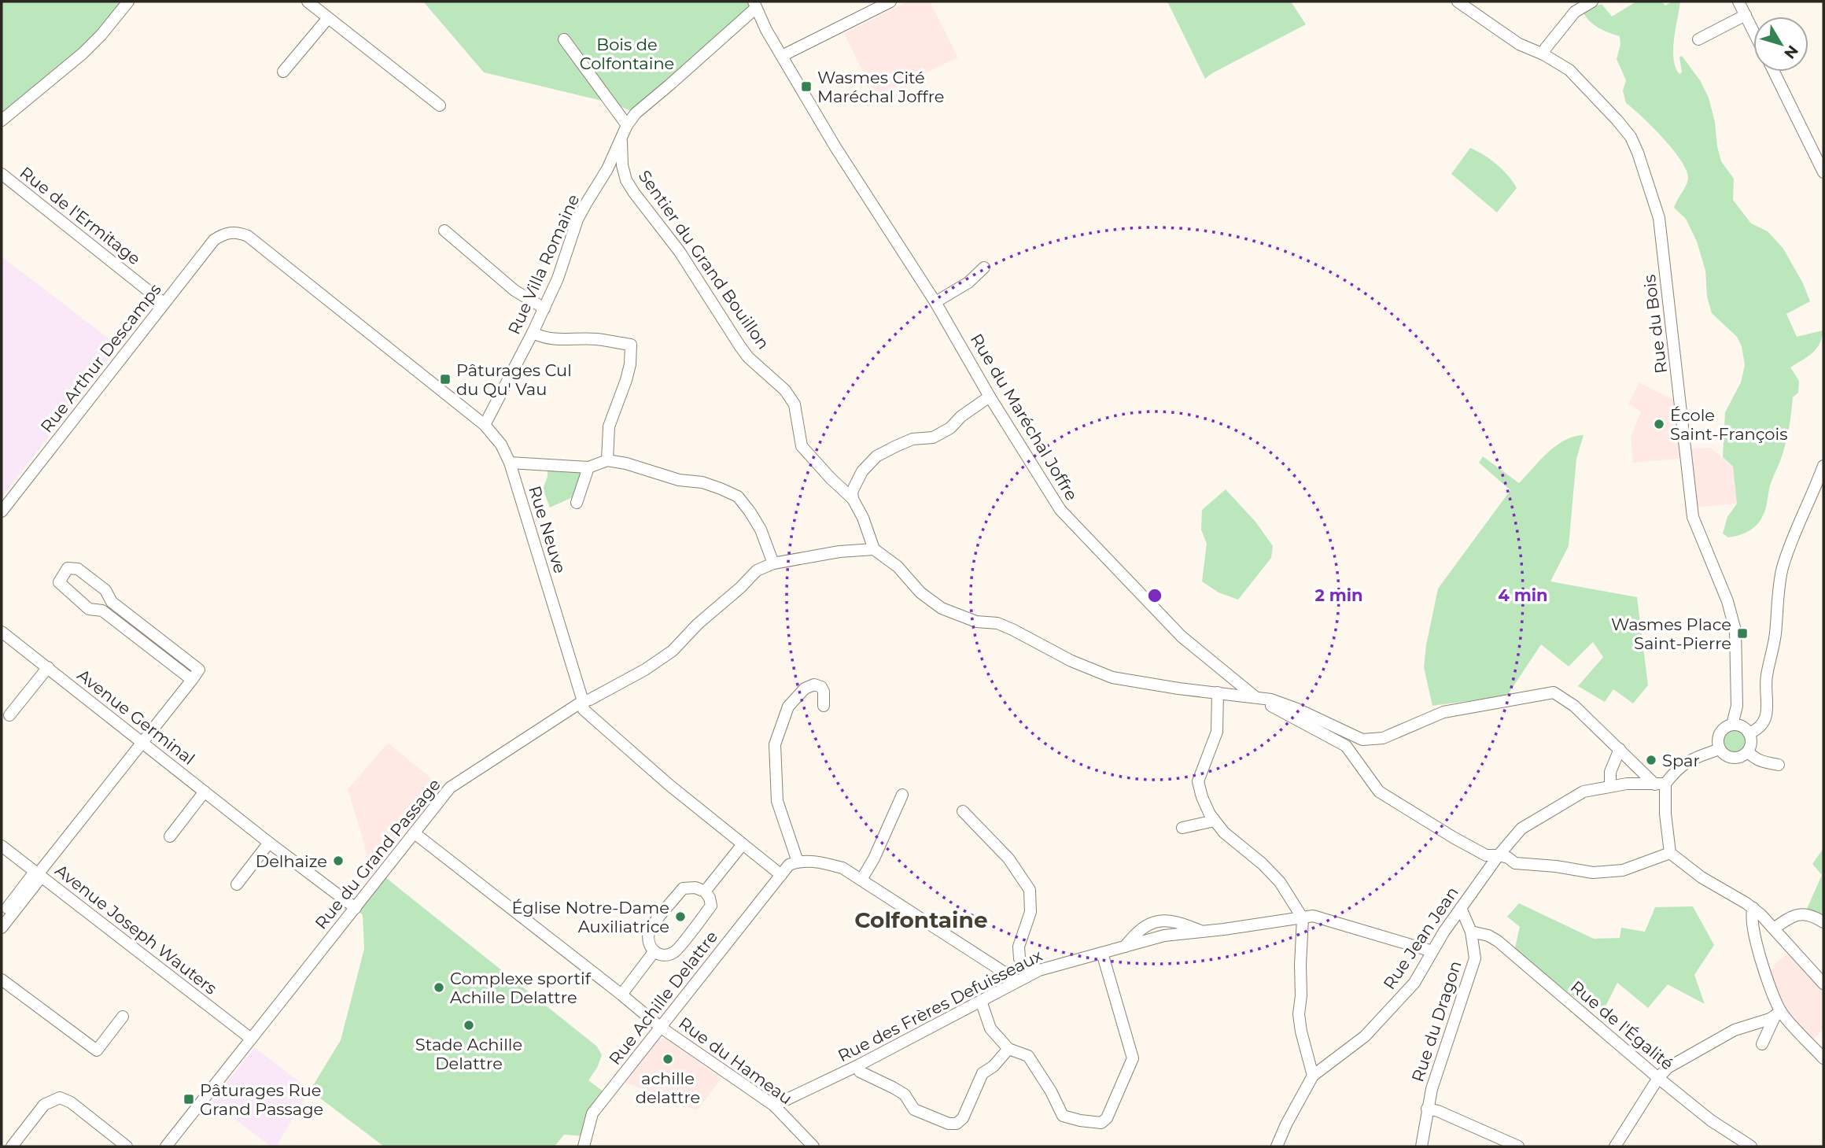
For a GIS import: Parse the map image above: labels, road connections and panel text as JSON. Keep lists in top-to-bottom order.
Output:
{
  "streets": {
    "street": [
      "Rue de l'Ermitage",
      "Sentier du Grand Bouillon",
      "Rue Villa Romaine",
      "Rue du Bois",
      "Rue Arthur Descamps",
      "Rue du Maréchal Joffre",
      "Rue Neuve",
      "Avenue Germinal",
      "Rue du Grand Passage",
      "Avenue Joseph Wauters",
      "Rue Jean Jean",
      "Rue Achille Delattre",
      "Rue des Frères Defuisseaux",
      "Rue du Dragon",
      "Rue de l'Égalité",
      "Rue du Hameau"
    ]
  },
  "crossings": [
    ["Rue de l'Ermitage", "Rue Arthur Descamps"],
    ["Sentier du Grand Bouillon", "Rue Villa Romaine"],
    ["Rue Villa Romaine", "Rue du Maréchal Joffre"],
    ["Rue Villa Romaine", "Rue Neuve"],
    ["Rue Arthur Descamps", "Rue Neuve"],
    ["Rue du Maréchal Joffre", "Rue Jean Jean"],
    ["Rue Neuve", "Rue du Grand Passage"],
    ["Rue Neuve", "Rue Achille Delattre"],
    ["Avenue Germinal", "Rue du Grand Passage"],
    ["Rue du Grand Passage", "Avenue Joseph Wauters"],
    ["Rue du Grand Passage", "Rue du Hameau"],
    ["Rue Jean Jean", "Rue des Frères Defuisseaux"],
    ["Rue Jean Jean", "Rue du Dragon"],
    ["Rue Achille Delattre", "Rue du Hameau"],
    ["Rue des Frères Defuisseaux", "Rue du Hameau"],
    ["Rue du Dragon", "Rue de l'Égalité"]
  ],
  "districts": ["Colfontaine"],
  "parks": ["Bois de Colfontaine"],
  "places": {
    "transit": [
      "Wasmes Cité Maréchal Joffre",
      "Pâturages Cul du Qu' Vau",
      "Wasmes Place Saint-Pierre",
      "Pâturages Rue Grand Passage"
    ],
    "other": [
      "École Saint-François",
      "Spar",
      "Delhaize",
      "Église Notre-Dame Auxiliatrice",
      "Complexe sportif Achille Delattre",
      "Stade Achille Delattre",
      "achille delattre"
    ]
  },
  "north": "bottom right",
  "rings": ["2 min", "4 min"]
}
